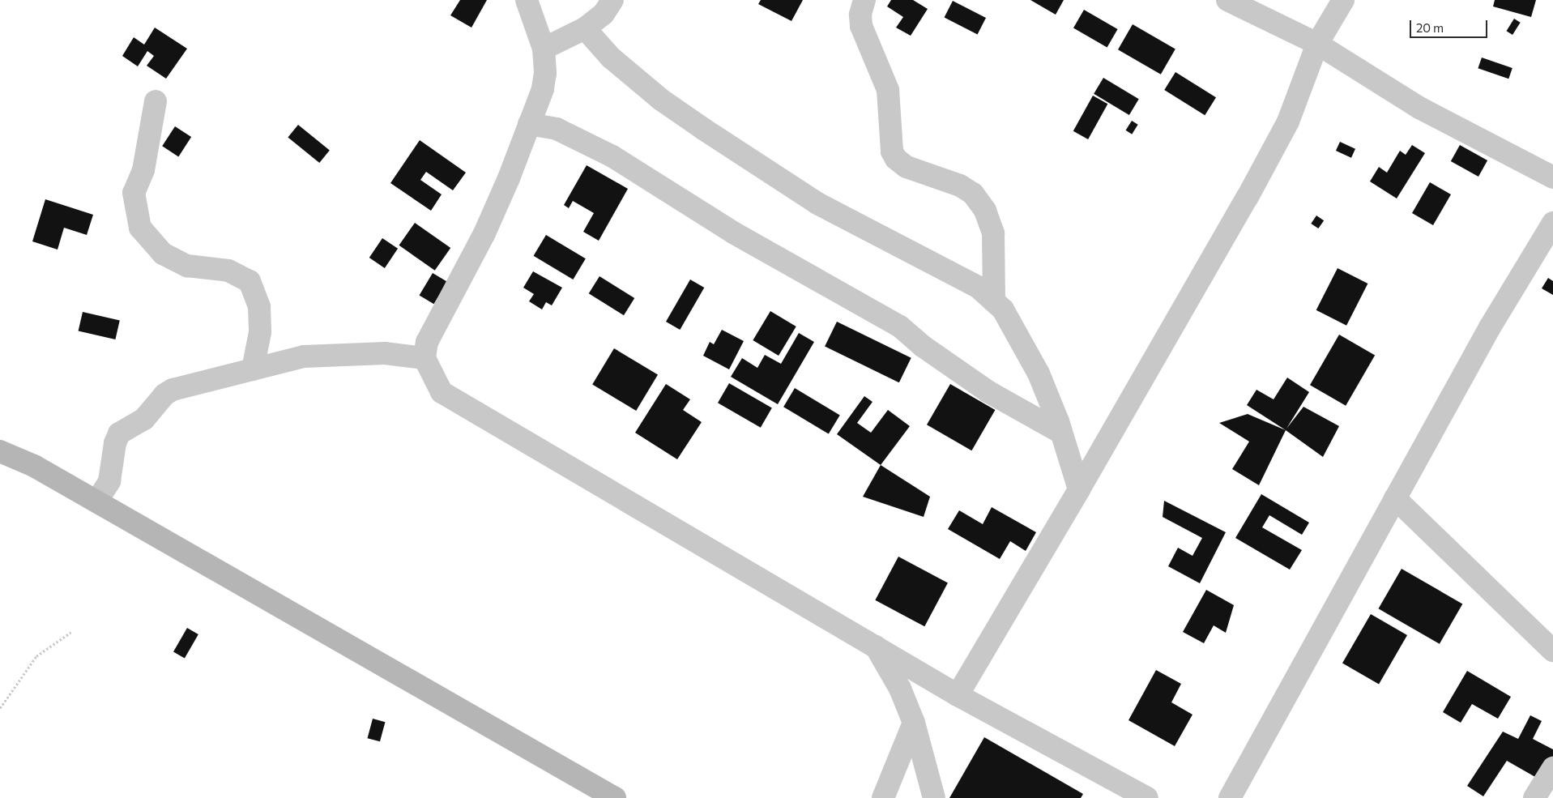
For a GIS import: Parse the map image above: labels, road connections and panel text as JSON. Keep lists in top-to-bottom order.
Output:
{
  "scale_bar": "20 m"
}
